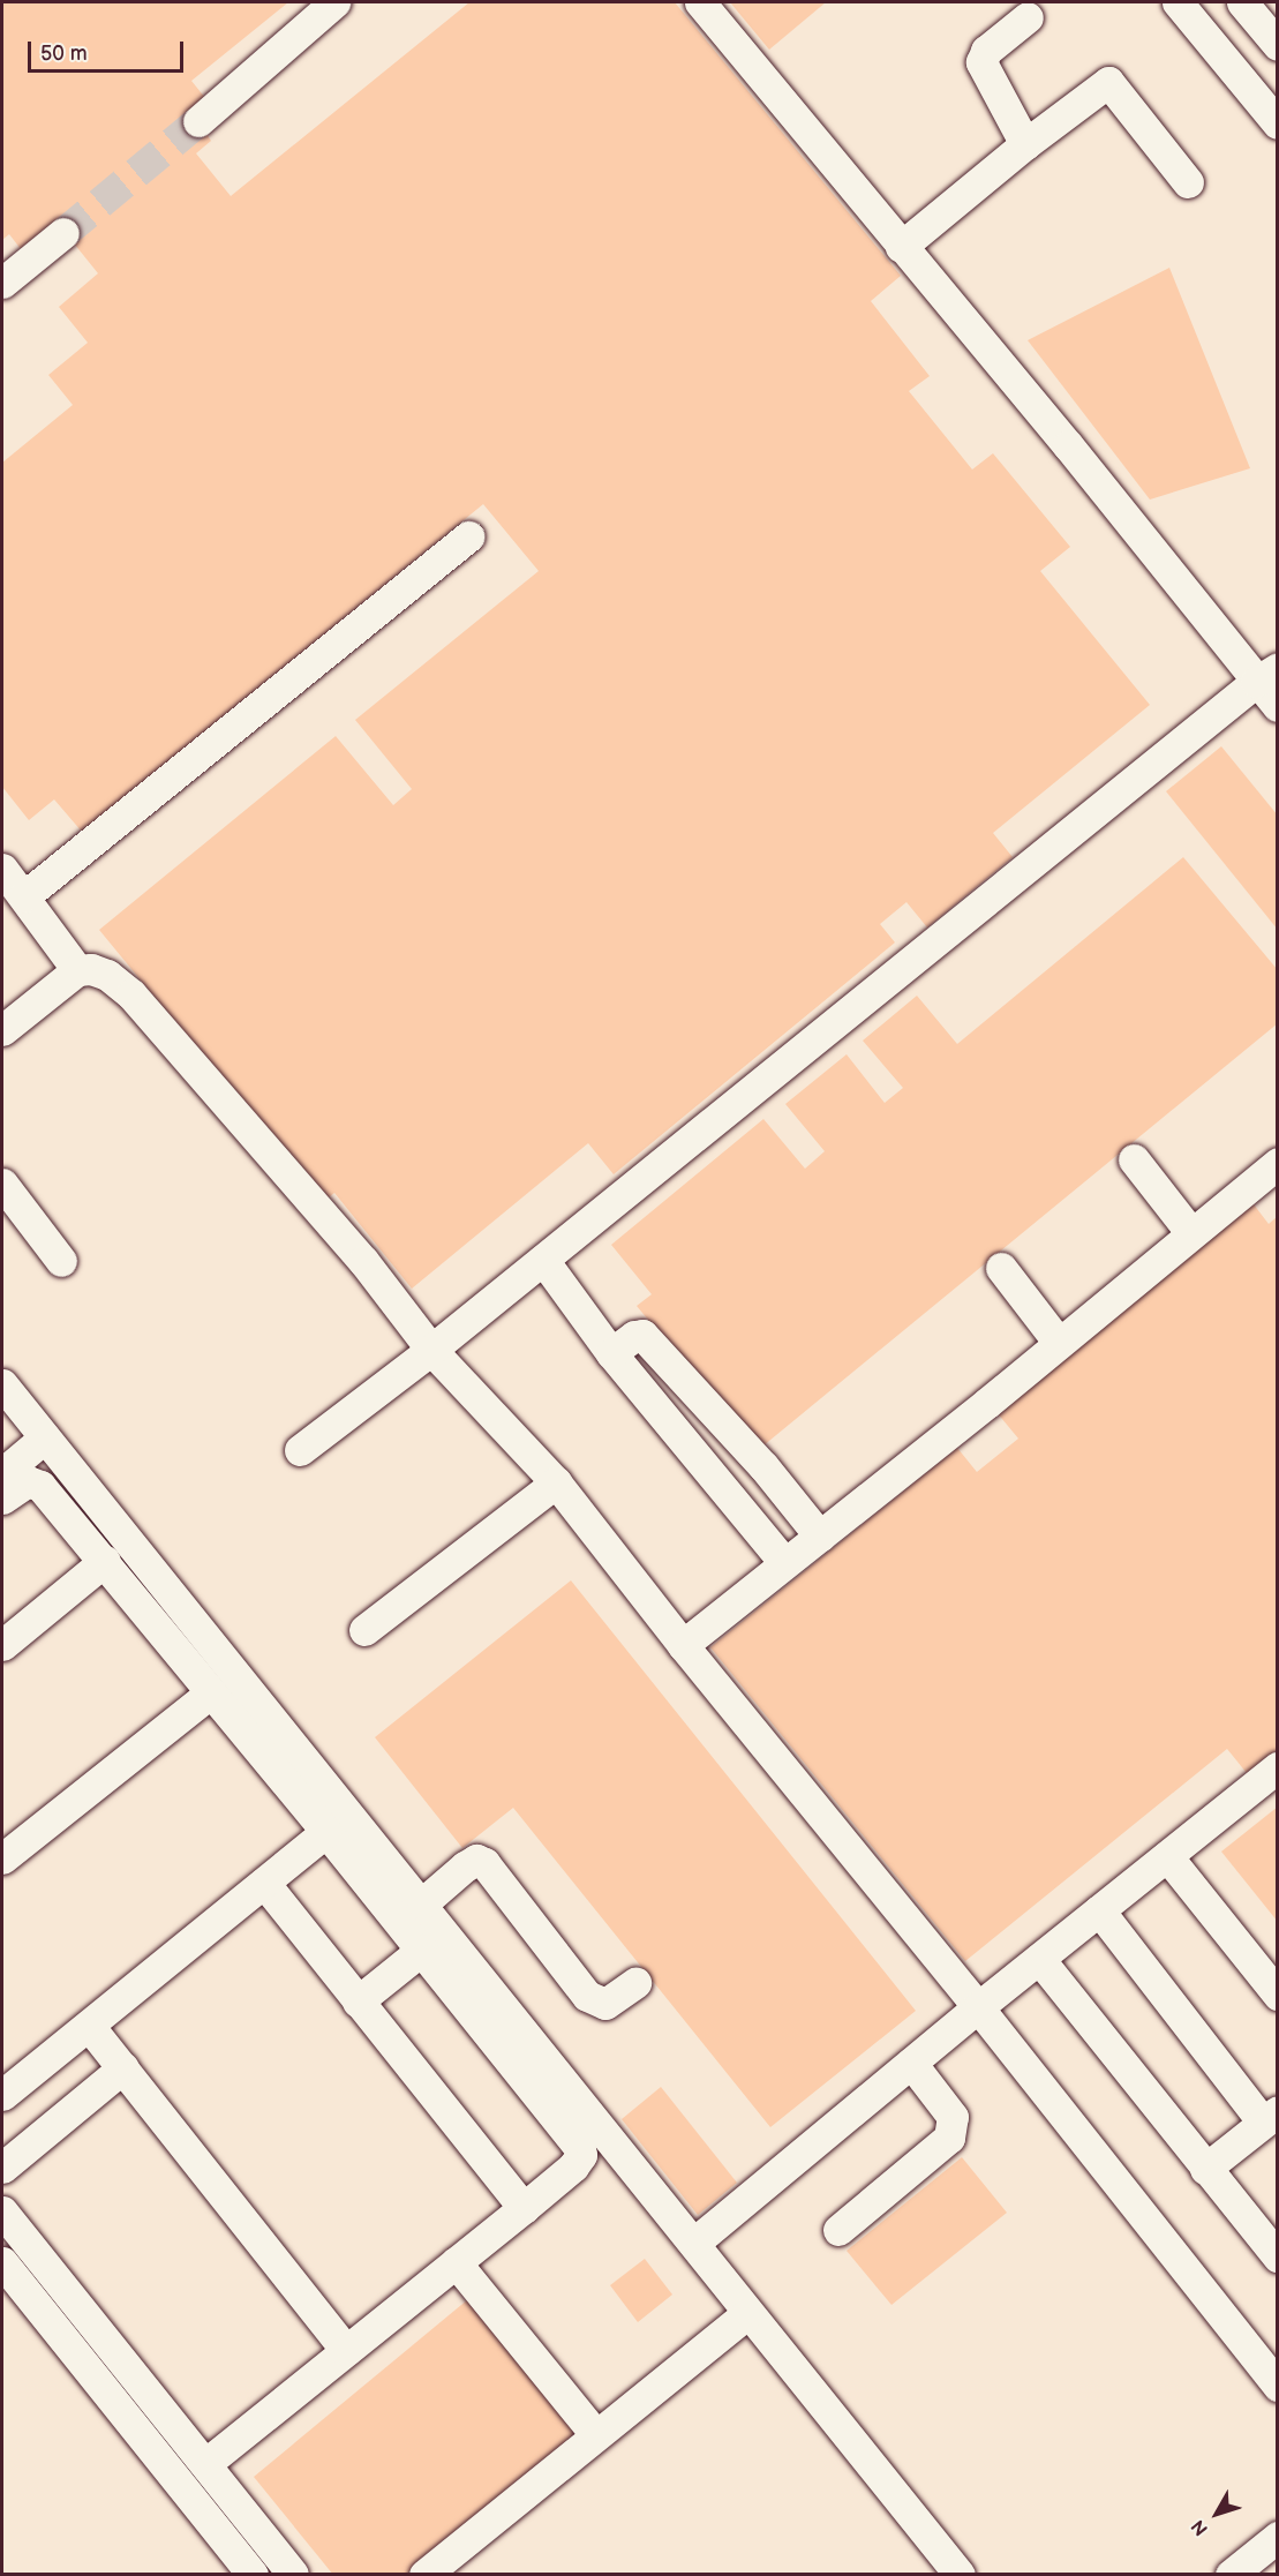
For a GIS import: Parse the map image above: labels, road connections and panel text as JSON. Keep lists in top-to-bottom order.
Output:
{
  "scale_bar": "50 m",
  "north": "bottom left"
}
